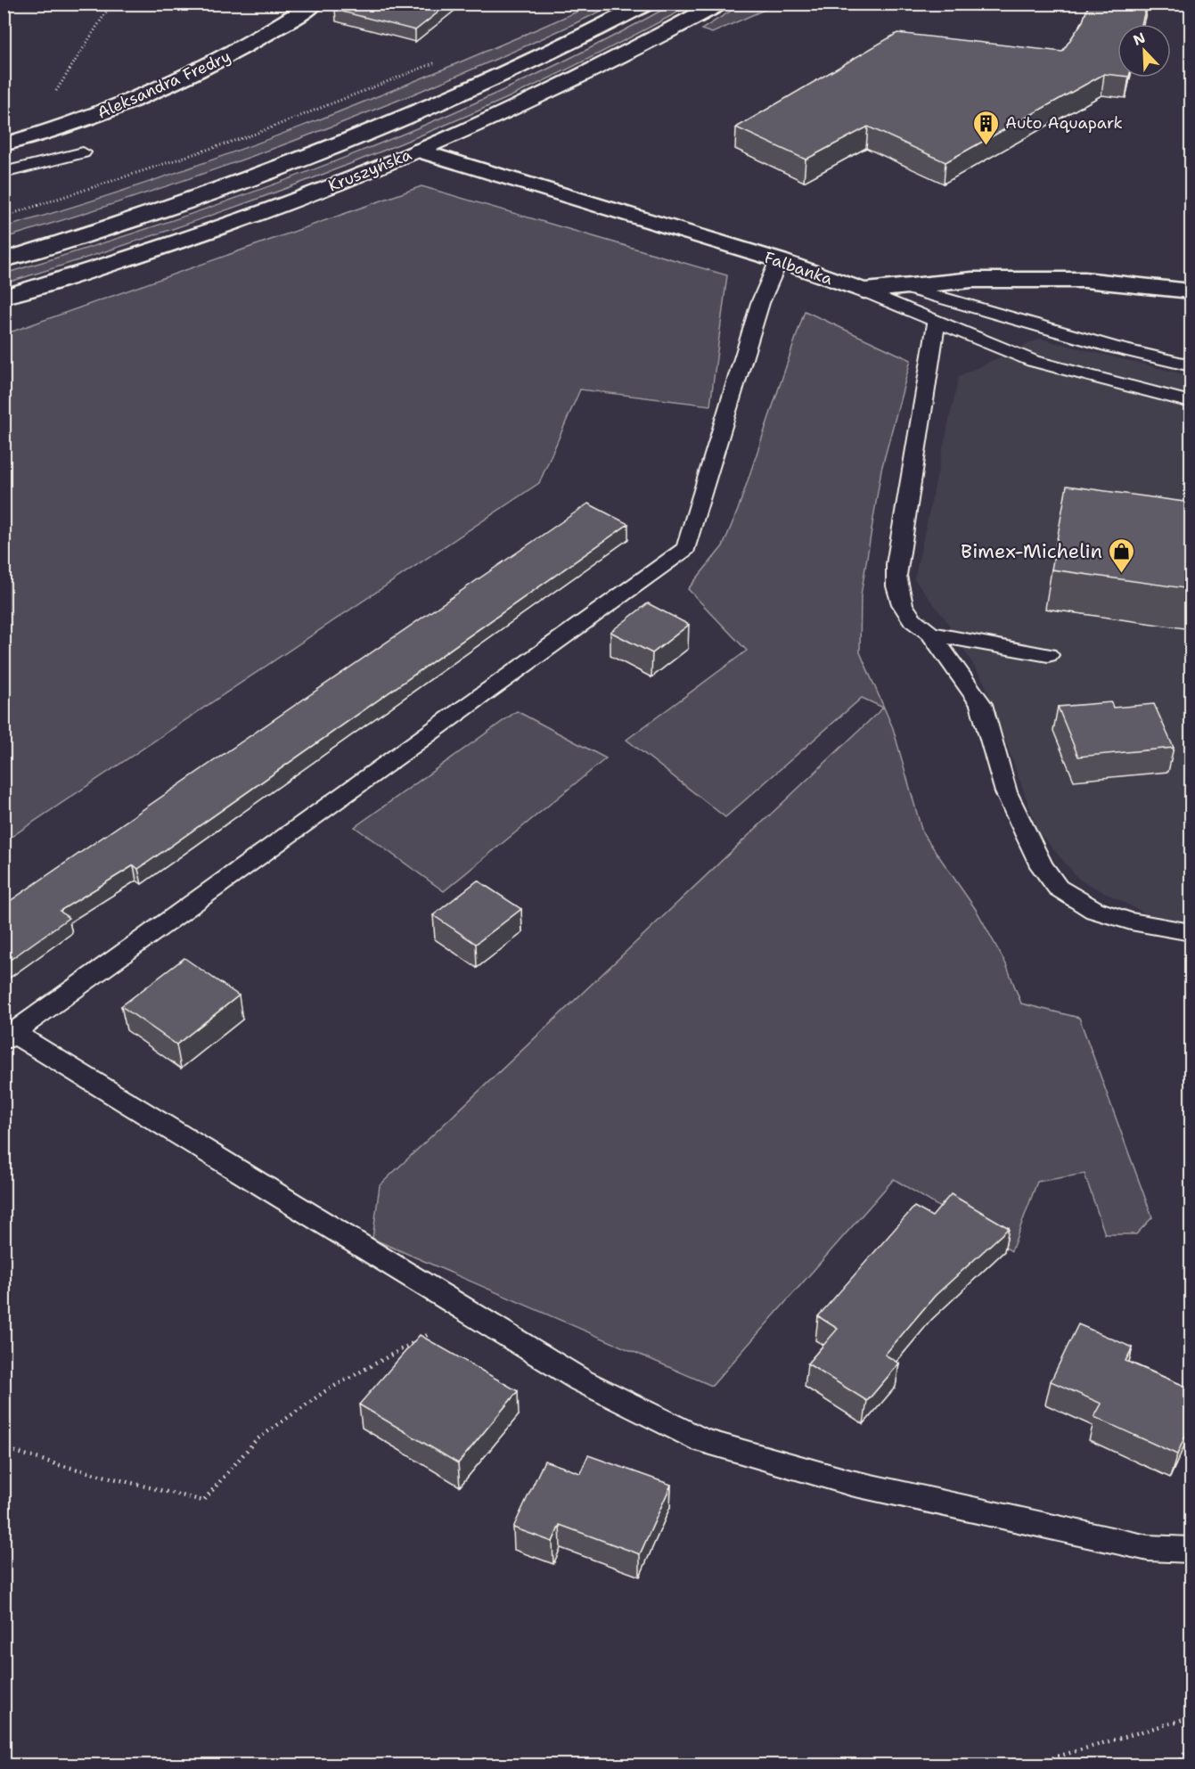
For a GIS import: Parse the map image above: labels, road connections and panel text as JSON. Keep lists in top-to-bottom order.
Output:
{
  "streets": {
    "main road": ["Aleksandra Fredry", "Kruszyńska", "Falbanka"]
  },
  "crossings": [
    ["Kruszyńska", "Falbanka"]
  ],
  "places": {
    "building": ["Auto Aquapark"],
    "shop": ["Bimex-Michelin"]
  },
  "north": "top left"
}
